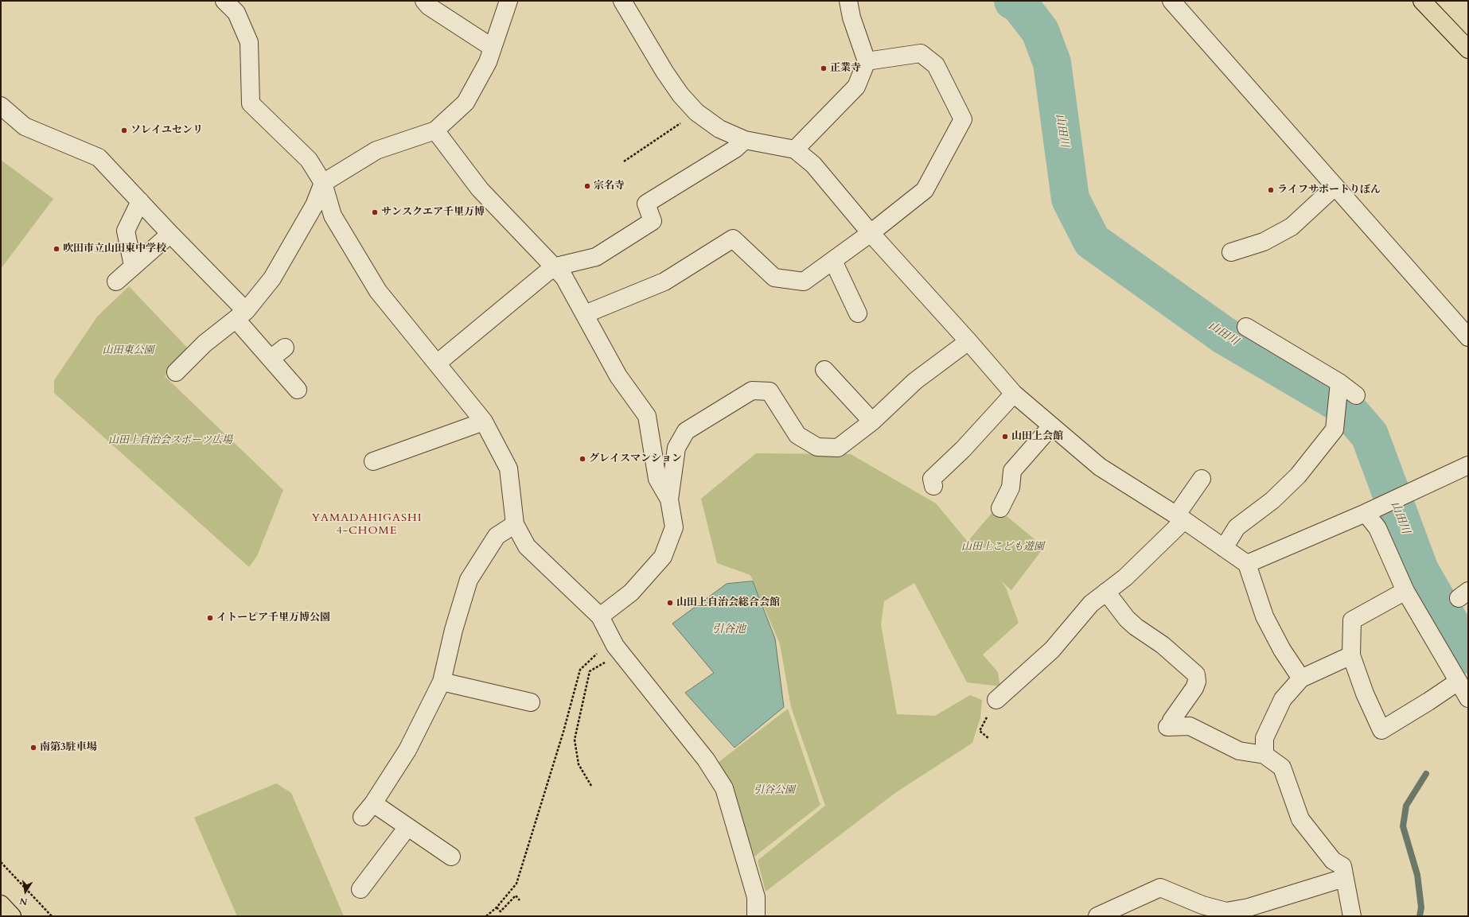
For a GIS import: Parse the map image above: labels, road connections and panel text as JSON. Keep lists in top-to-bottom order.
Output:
{
  "districts": ["YAMADAHIGASHI 4-CHOME"],
  "water": ["山田川", "引谷池"],
  "parks": [
    "山田東公園",
    "山田上自治会スポーツ広場",
    "山田上こども遊園",
    "引谷公園"
  ],
  "places": [
    "正業寺",
    "ソレイユセンリ",
    "宗名寺",
    "ライフサポートりぼん",
    "サンスクエア千里万博",
    "吹田市立山田東中学校",
    "山田上会館",
    "グレイスマンション",
    "山田上自治会総合会館",
    "イトーピア千里万博公園",
    "南第3駐車場"
  ],
  "north": "bottom"
}
